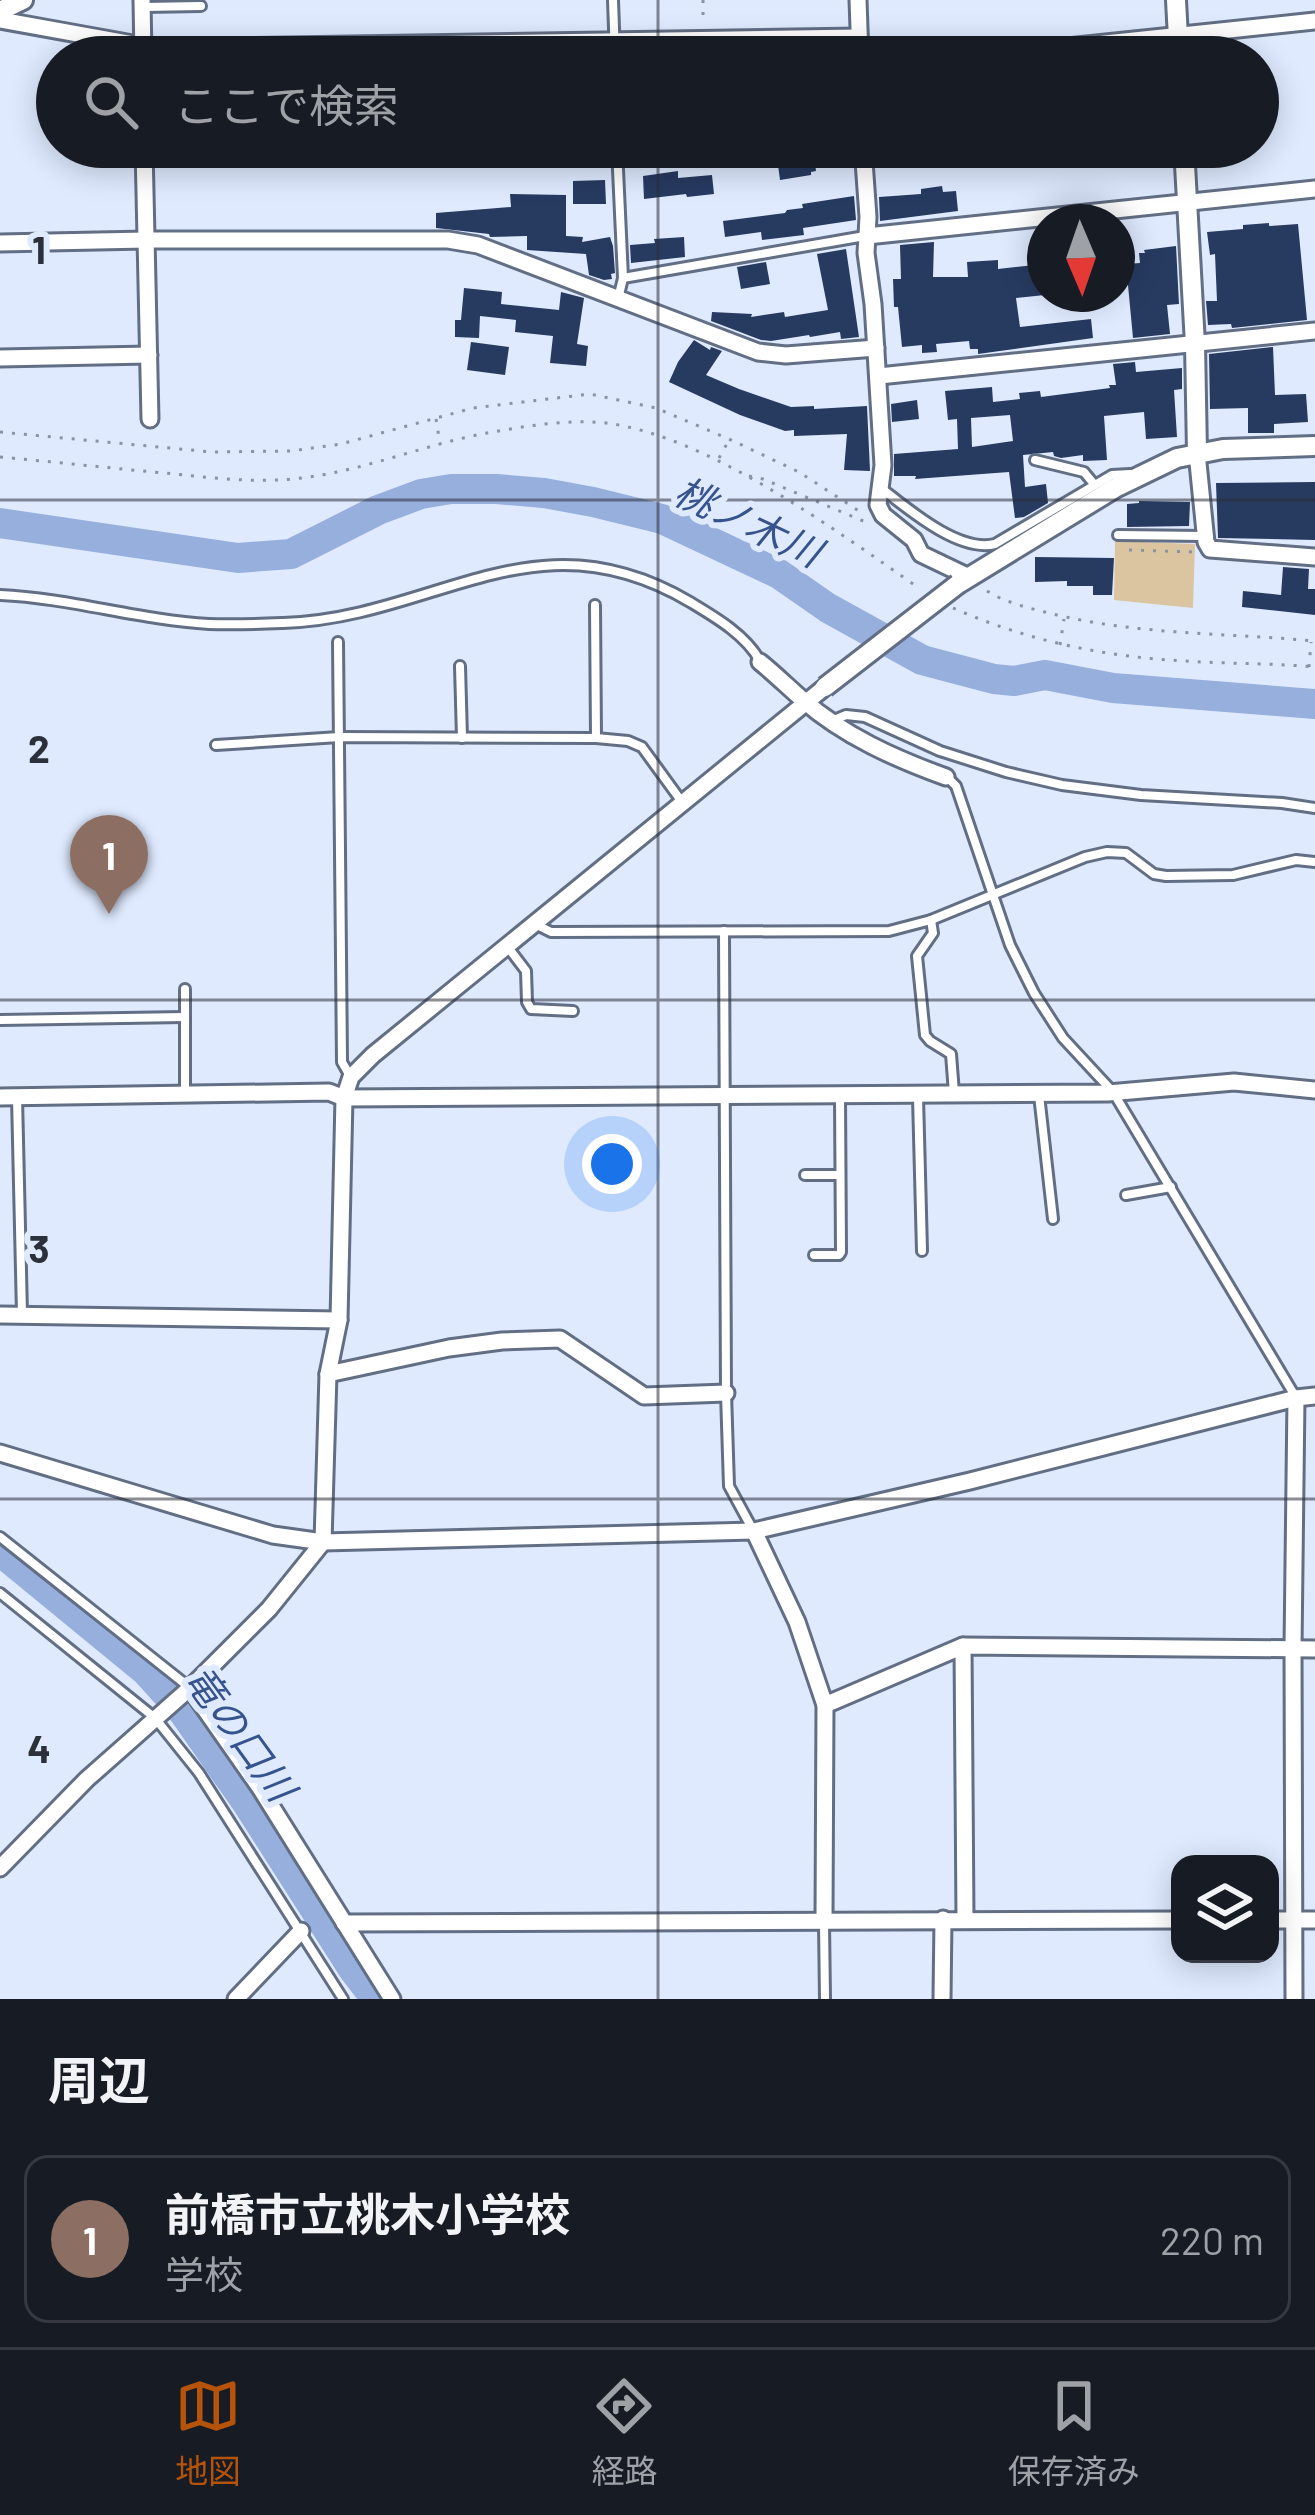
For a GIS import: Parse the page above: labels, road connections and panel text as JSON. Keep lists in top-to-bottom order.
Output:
{
  "water": ["桃ノ木川", "竜の口川"],
  "north": "bottom",
  "page": {
    "search": "ここで検索",
    "pins": "1",
    "heading": "周辺",
    "list": [
      {
        "mark": "1",
        "name": "前橋市立桃木小学校",
        "note": "学校",
        "value": "220 m"
      }
    ],
    "nav": ["地図", "経路", "保存済み"]
  },
  "grid": {
    "rows": [
      "1",
      "2",
      "3",
      "4"
    ]
  }
}
